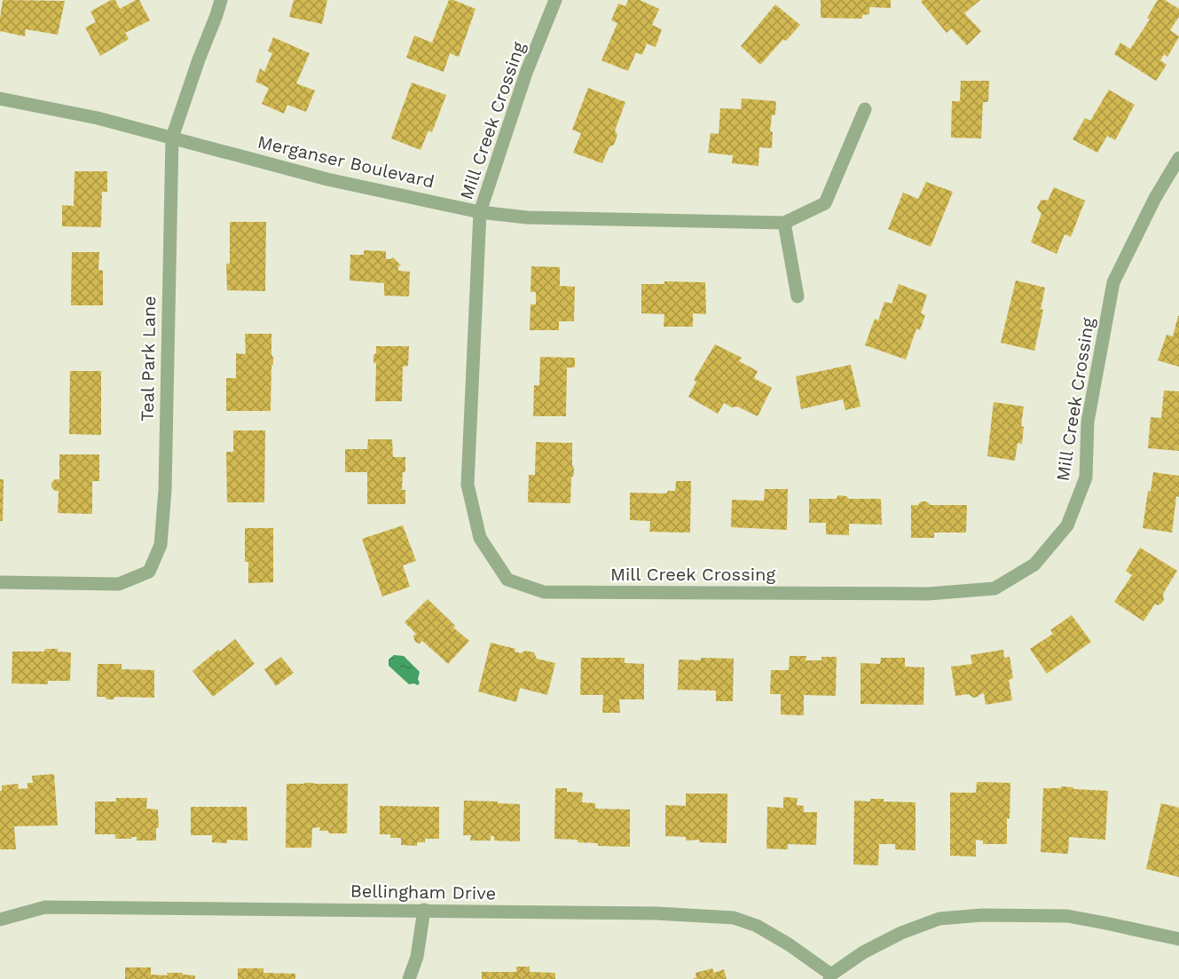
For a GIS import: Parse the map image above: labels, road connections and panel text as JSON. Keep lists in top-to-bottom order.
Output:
{
  "streets": {
    "street": [
      "Mill Creek Crossing",
      "Merganser Boulevard",
      "Teal Park Lane",
      "Bellingham Drive"
    ]
  },
  "crossings": [
    ["Mill Creek Crossing", "Merganser Boulevard"],
    ["Merganser Boulevard", "Teal Park Lane"]
  ]
}
